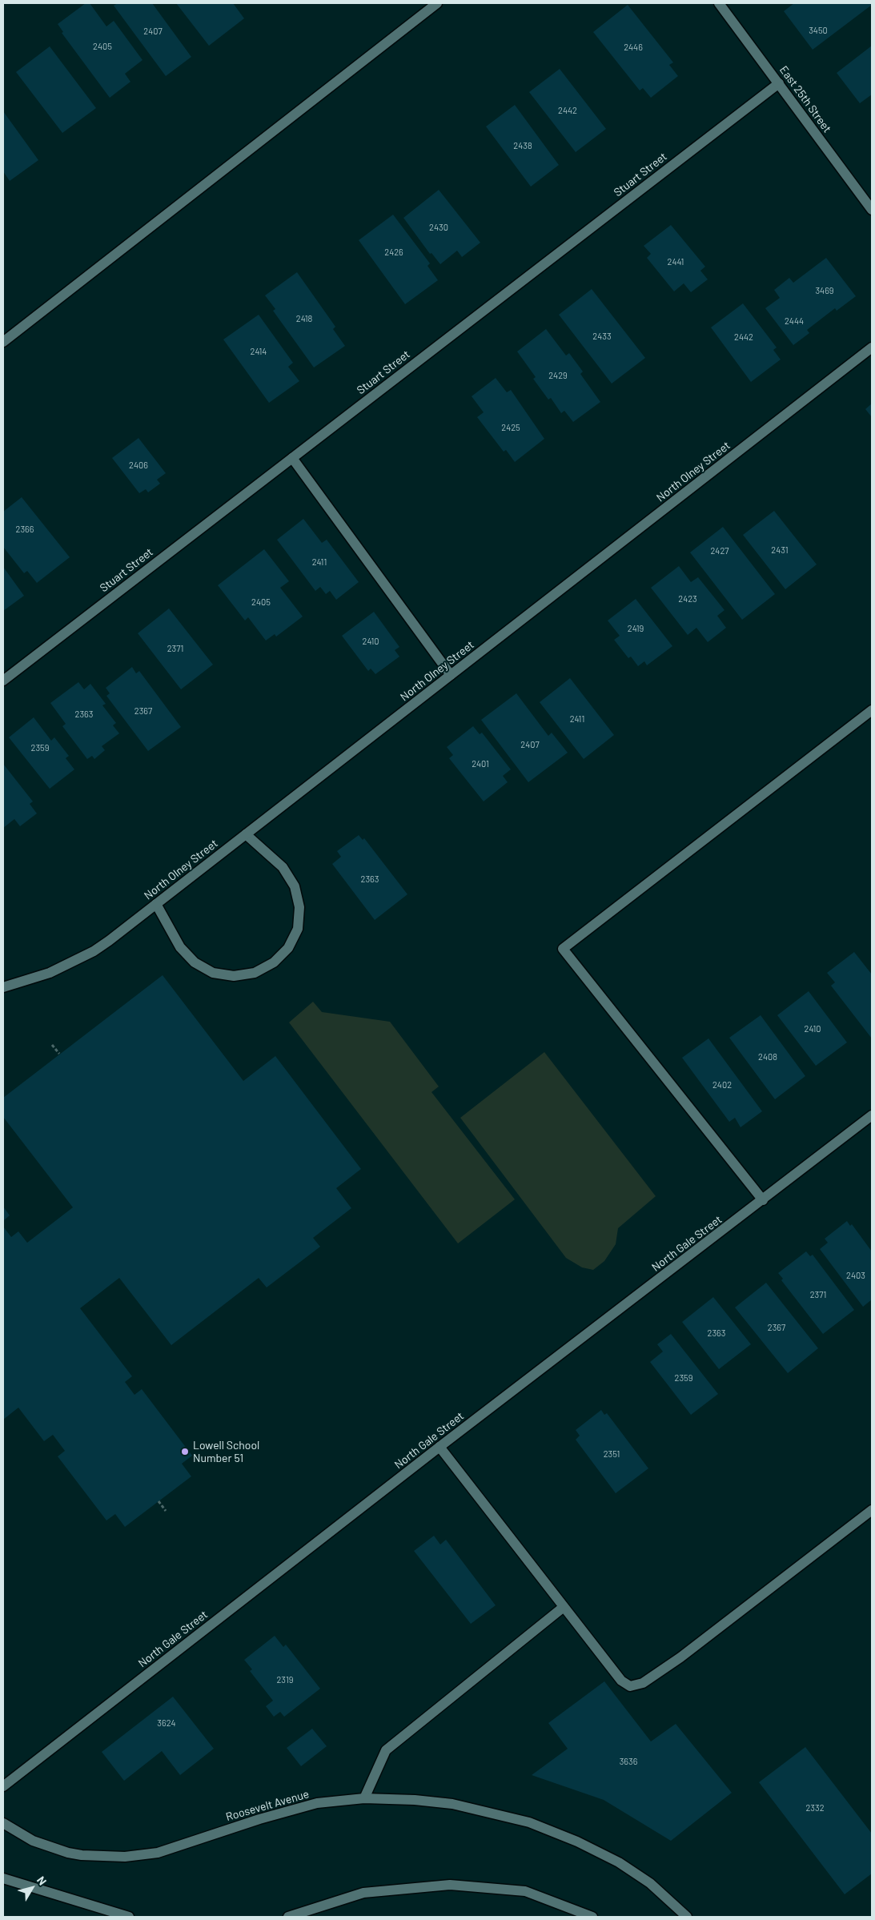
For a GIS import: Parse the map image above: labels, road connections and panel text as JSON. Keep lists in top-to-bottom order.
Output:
{
  "streets": {
    "street": [
      "East 25th Street",
      "Stuart Street",
      "North Olney Street",
      "North Gale Street",
      "Roosevelt Avenue"
    ]
  },
  "crossings": [
    ["East 25th Street", "Stuart Street"]
  ],
  "places": ["Lowell School Number 51"],
  "house_numbers": [
    "3450",
    "2407",
    "2405",
    "2446",
    "2442",
    "2438",
    "2430",
    "2426",
    "2441",
    "3469",
    "2418",
    "2444",
    "2433",
    "2442",
    "2414",
    "2429",
    "2425",
    "2406",
    "2366",
    "2431",
    "2427",
    "2411",
    "2423",
    "2405",
    "2419",
    "2410",
    "2371",
    "2367",
    "2363",
    "2411",
    "2407",
    "2359",
    "2401",
    "2363",
    "2410",
    "2408",
    "2402",
    "2403",
    "2371",
    "2367",
    "2363",
    "2359",
    "2351",
    "2319",
    "3624",
    "3636",
    "2332"
  ],
  "north": "top right"
}
